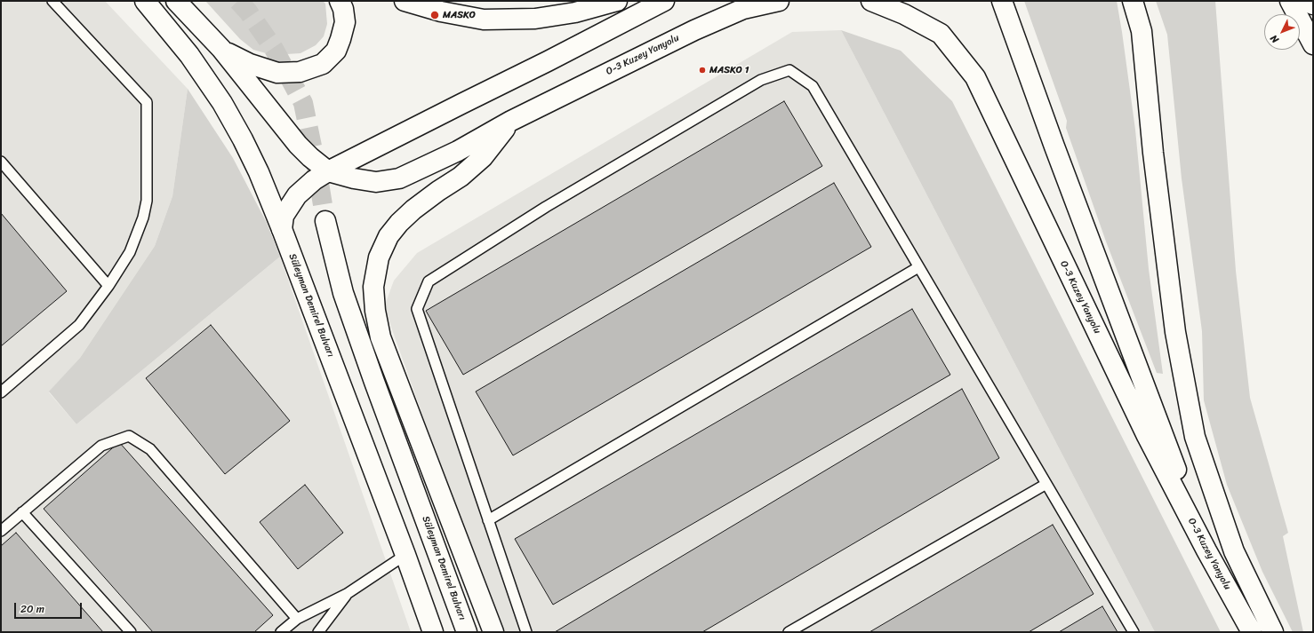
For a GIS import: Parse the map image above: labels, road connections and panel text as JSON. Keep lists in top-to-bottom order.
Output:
{
  "streets": {
    "main road": ["O-3 Kuzey Yanyolu", "Süleyman Demirel Bulvarı"]
  },
  "places": ["MASKO", "MASKO 1"],
  "scale_bar": "20 m",
  "north": "bottom left"
}
